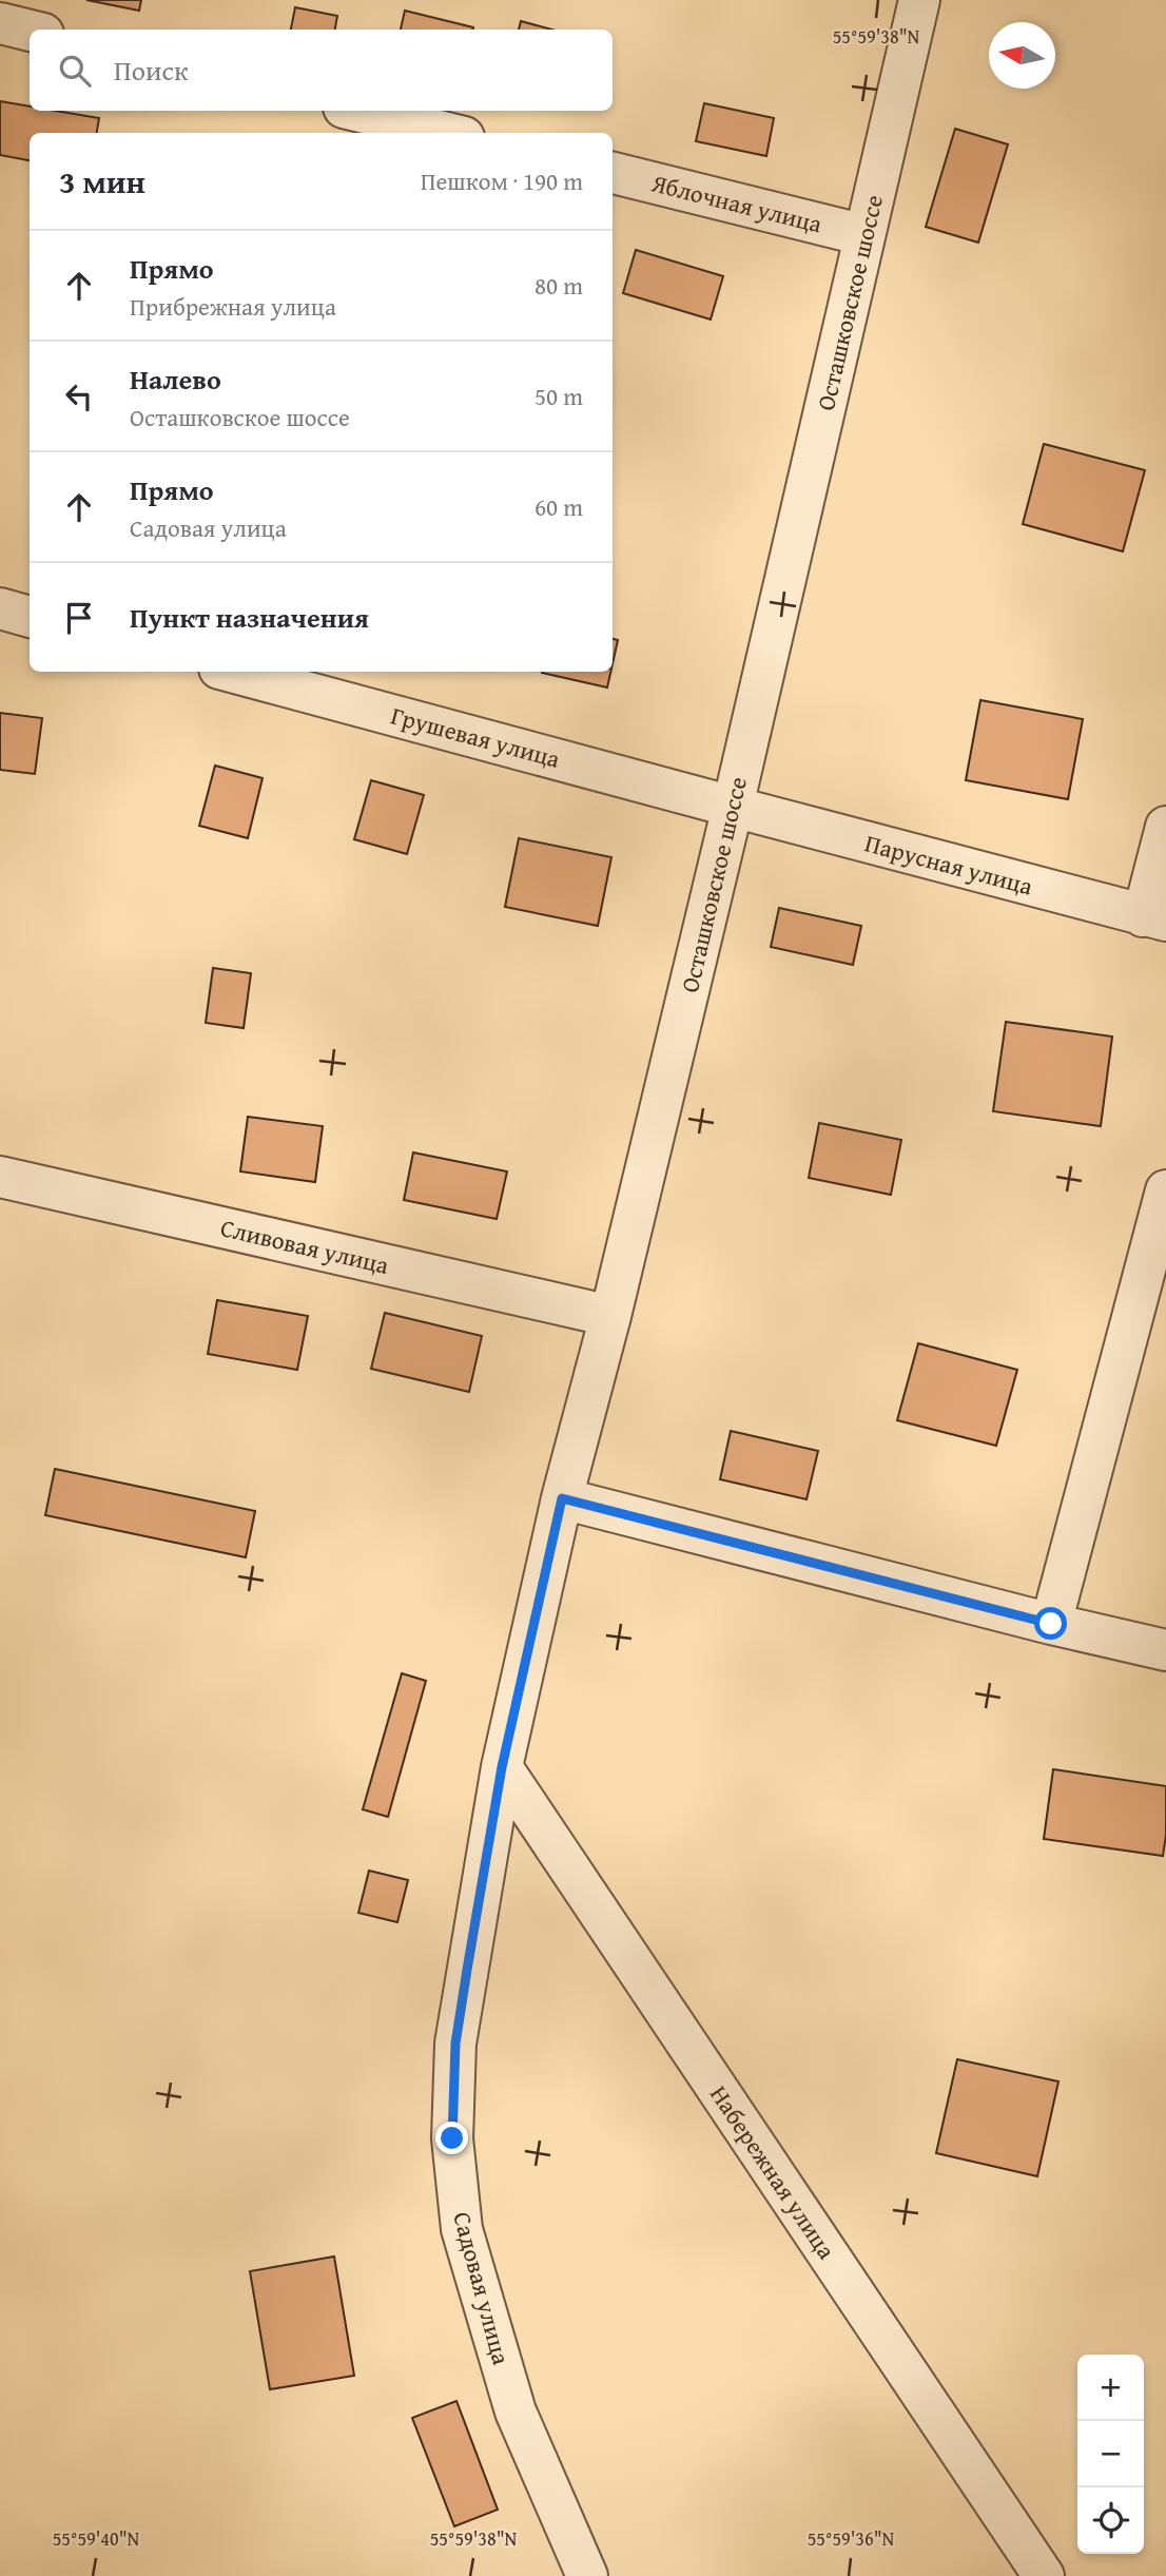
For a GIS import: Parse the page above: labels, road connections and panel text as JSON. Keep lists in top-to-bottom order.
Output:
{
  "streets": {
    "street": [
      "Яблочная улица",
      "Осташковское шоссе",
      "Грушевая улица",
      "Парусная улица",
      "Сливовая улица",
      "Набережная улица",
      "Садовая улица"
    ]
  },
  "crossings": [
    ["Яблочная улица", "Осташковское шоссе"],
    ["Осташковское шоссе", "Грушевая улица"],
    ["Осташковское шоссе", "Парусная улица"],
    ["Осташковское шоссе", "Сливовая улица"],
    ["Осташковское шоссе", "Набережная улица"],
    ["Осташковское шоссе", "Садовая улица"],
    ["Грушевая улица", "Парусная улица"],
    ["Набережная улица", "Садовая улица"]
  ],
  "north": "left",
  "page": {
    "search": "Поиск",
    "heading": ["3 мин", "Пешком · 190 m"],
    "list": [
      ["Прямо", "Прибрежная улица", "80 m"],
      ["Налево", "Осташковское шоссе", "50 m"],
      ["Прямо", "Садовая улица", "60 m"],
      "Пункт назначения"
    ],
    "map_buttons": ["+", "−"]
  },
  "coordinates": ["55°59'38\"N", "55°59'40\"N", "55°59'36\"N"]
}
